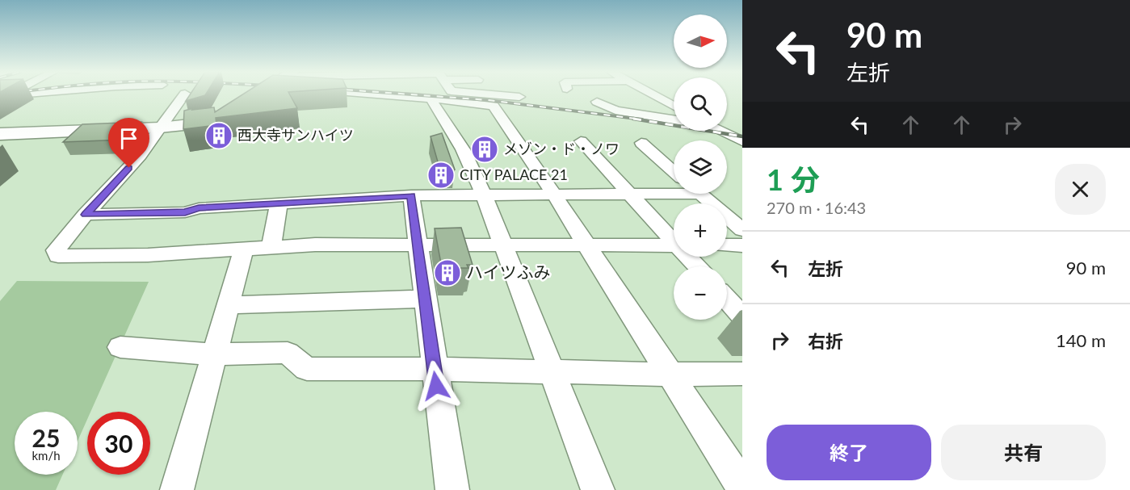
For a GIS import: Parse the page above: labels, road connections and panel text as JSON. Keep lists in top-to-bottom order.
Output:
{
  "places": {
    "building": [
      "西大寺サンハイツ",
      "メゾン・ド・ノワ",
      "CITY PALACE 21",
      "ハイツふみ"
    ]
  },
  "north": "right",
  "page": {
    "turn": ["90 m", "左折"],
    "map_buttons": ["+", "−"],
    "heading": ["1 分", "270 m · 16:43"],
    "list": [
      {
        "name": "左折",
        "value": "90 m"
      },
      {
        "name": "右折",
        "value": "140 m"
      }
    ],
    "speed": "25 km/h",
    "limit": "30",
    "buttons": ["終了", "共有"]
  }
}
